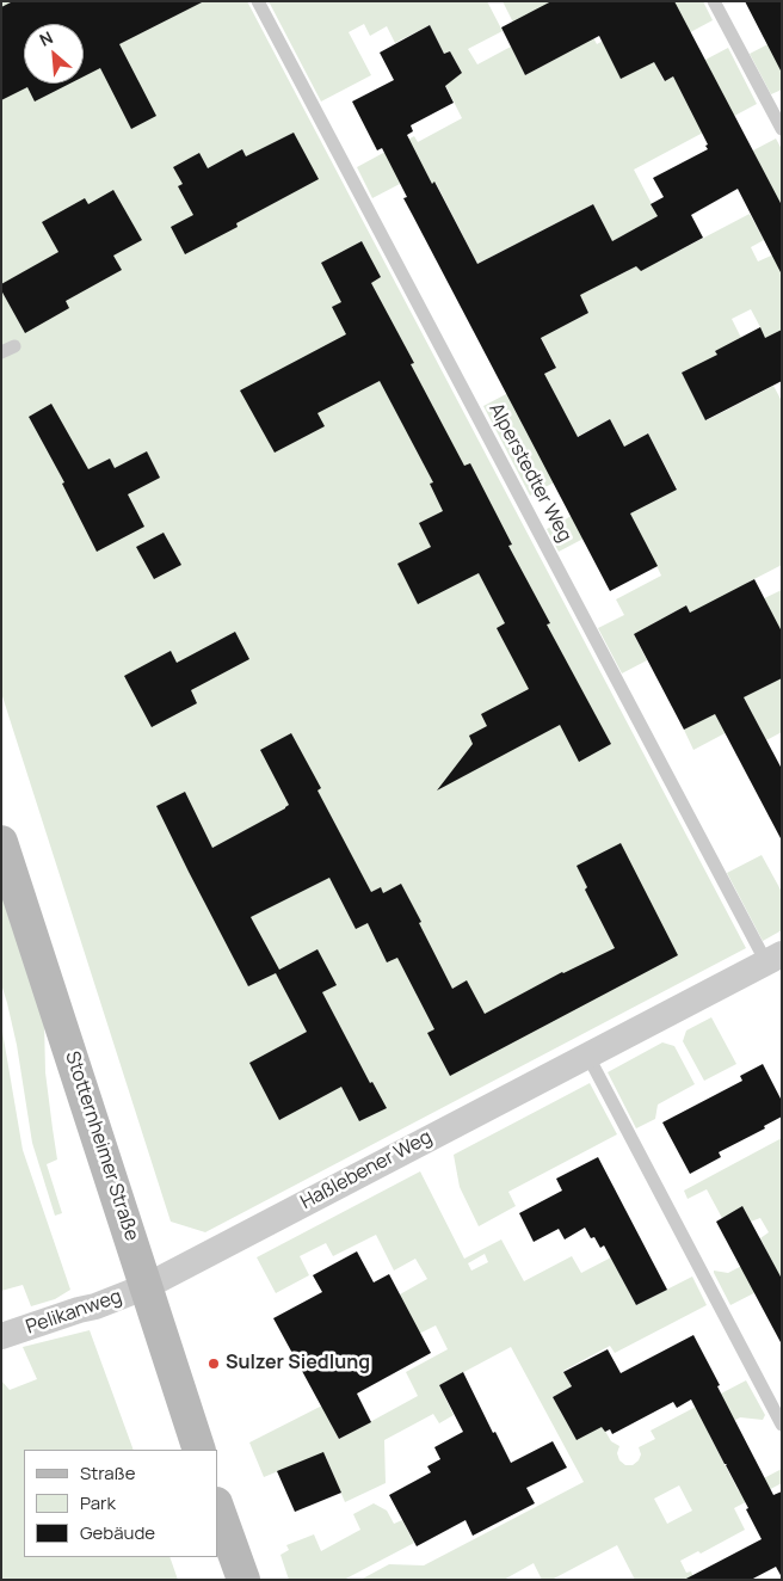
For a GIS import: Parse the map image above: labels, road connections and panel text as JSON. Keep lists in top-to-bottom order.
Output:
{
  "streets": {
    "main road": ["Stotternheimer Straße"],
    "street": ["Haßlebener Weg", "Pelikanweg"],
    "lane": ["Alperstedter Weg"]
  },
  "crossings": [
    ["Alperstedter Weg", "Haßlebener Weg"],
    ["Stotternheimer Straße", "Haßlebener Weg"],
    ["Stotternheimer Straße", "Pelikanweg"],
    ["Haßlebener Weg", "Pelikanweg"]
  ],
  "places": ["Sulzer Siedlung"],
  "legend": ["Straße", "Park", "Gebäude"],
  "north": "top left"
}
